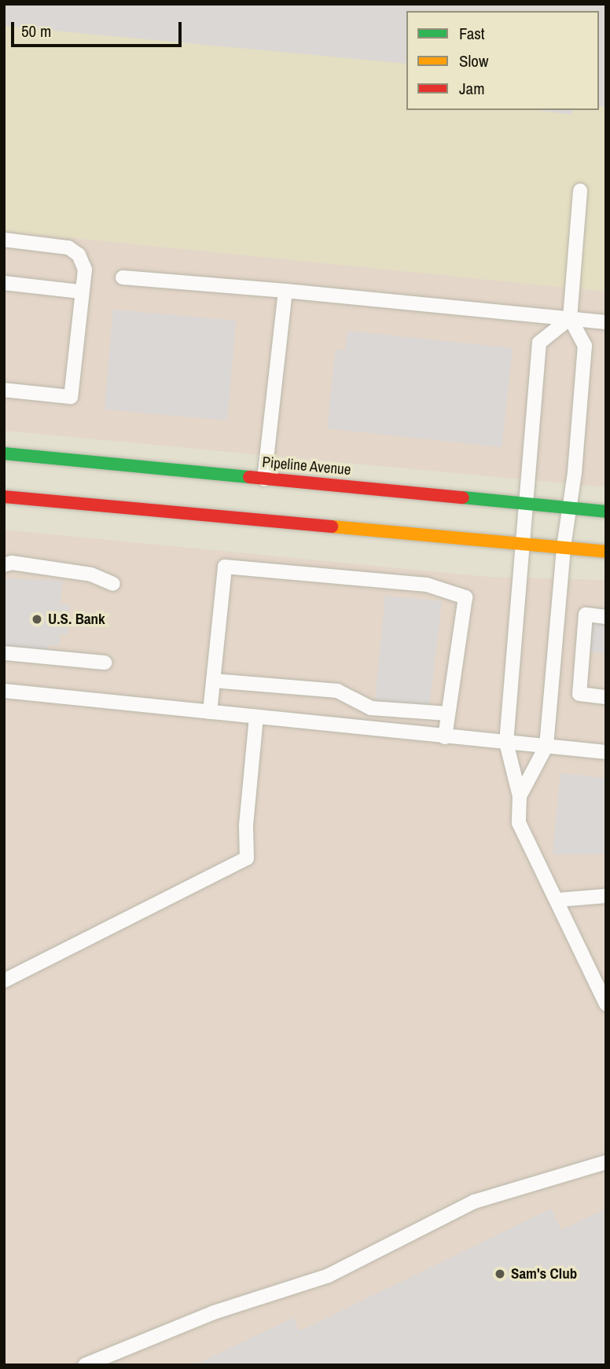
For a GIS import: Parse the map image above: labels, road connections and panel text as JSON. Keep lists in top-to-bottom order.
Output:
{
  "streets": {
    "main road": ["Pipeline Avenue"]
  },
  "places": ["U.S. Bank", "Sam's Club"],
  "legend": ["Fast", "Slow", "Jam"],
  "scale_bar": "50 m"
}
